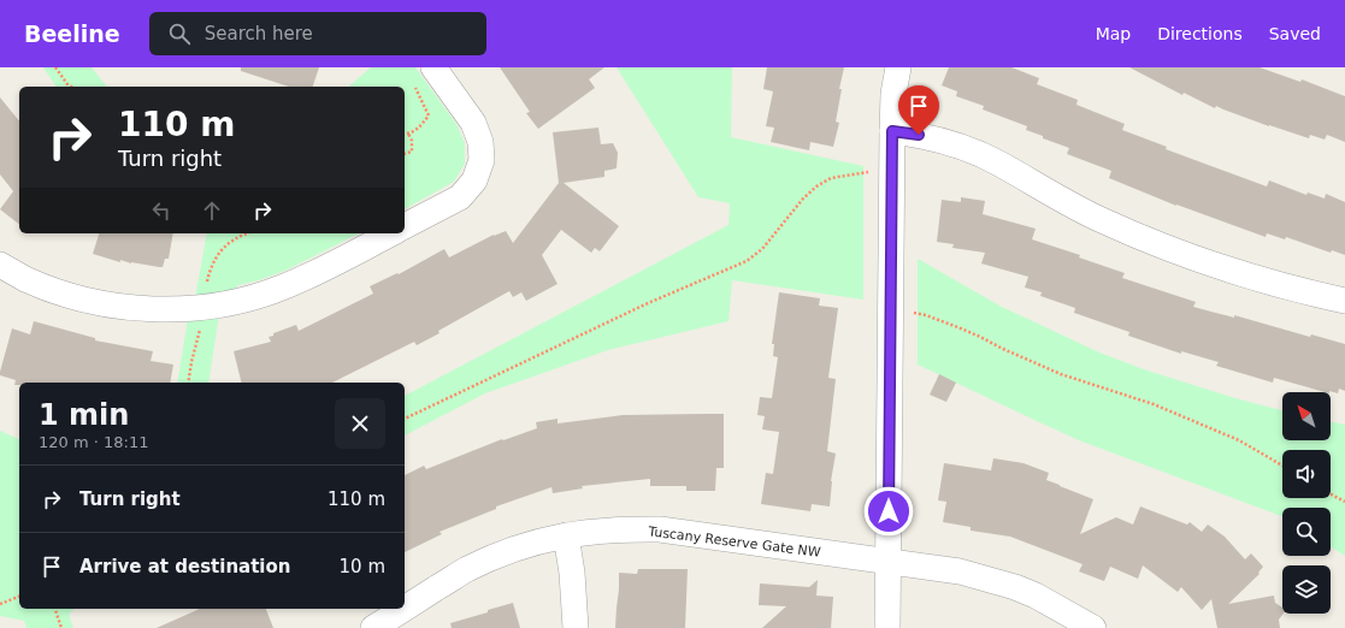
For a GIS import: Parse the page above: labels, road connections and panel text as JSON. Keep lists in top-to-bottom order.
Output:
{
  "streets": {
    "street": ["Tuscany Reserve Gate NW"]
  },
  "north": "top left",
  "page": {
    "header": "Beeline",
    "search": "Search here",
    "nav": ["Map", "Directions", "Saved"],
    "turn": ["110 m", "Turn right"],
    "heading": ["1 min", "120 m · 18:11"],
    "list": [
      {
        "name": "Turn right",
        "value": "110 m"
      },
      {
        "name": "Arrive at destination",
        "value": "10 m"
      }
    ]
  }
}
